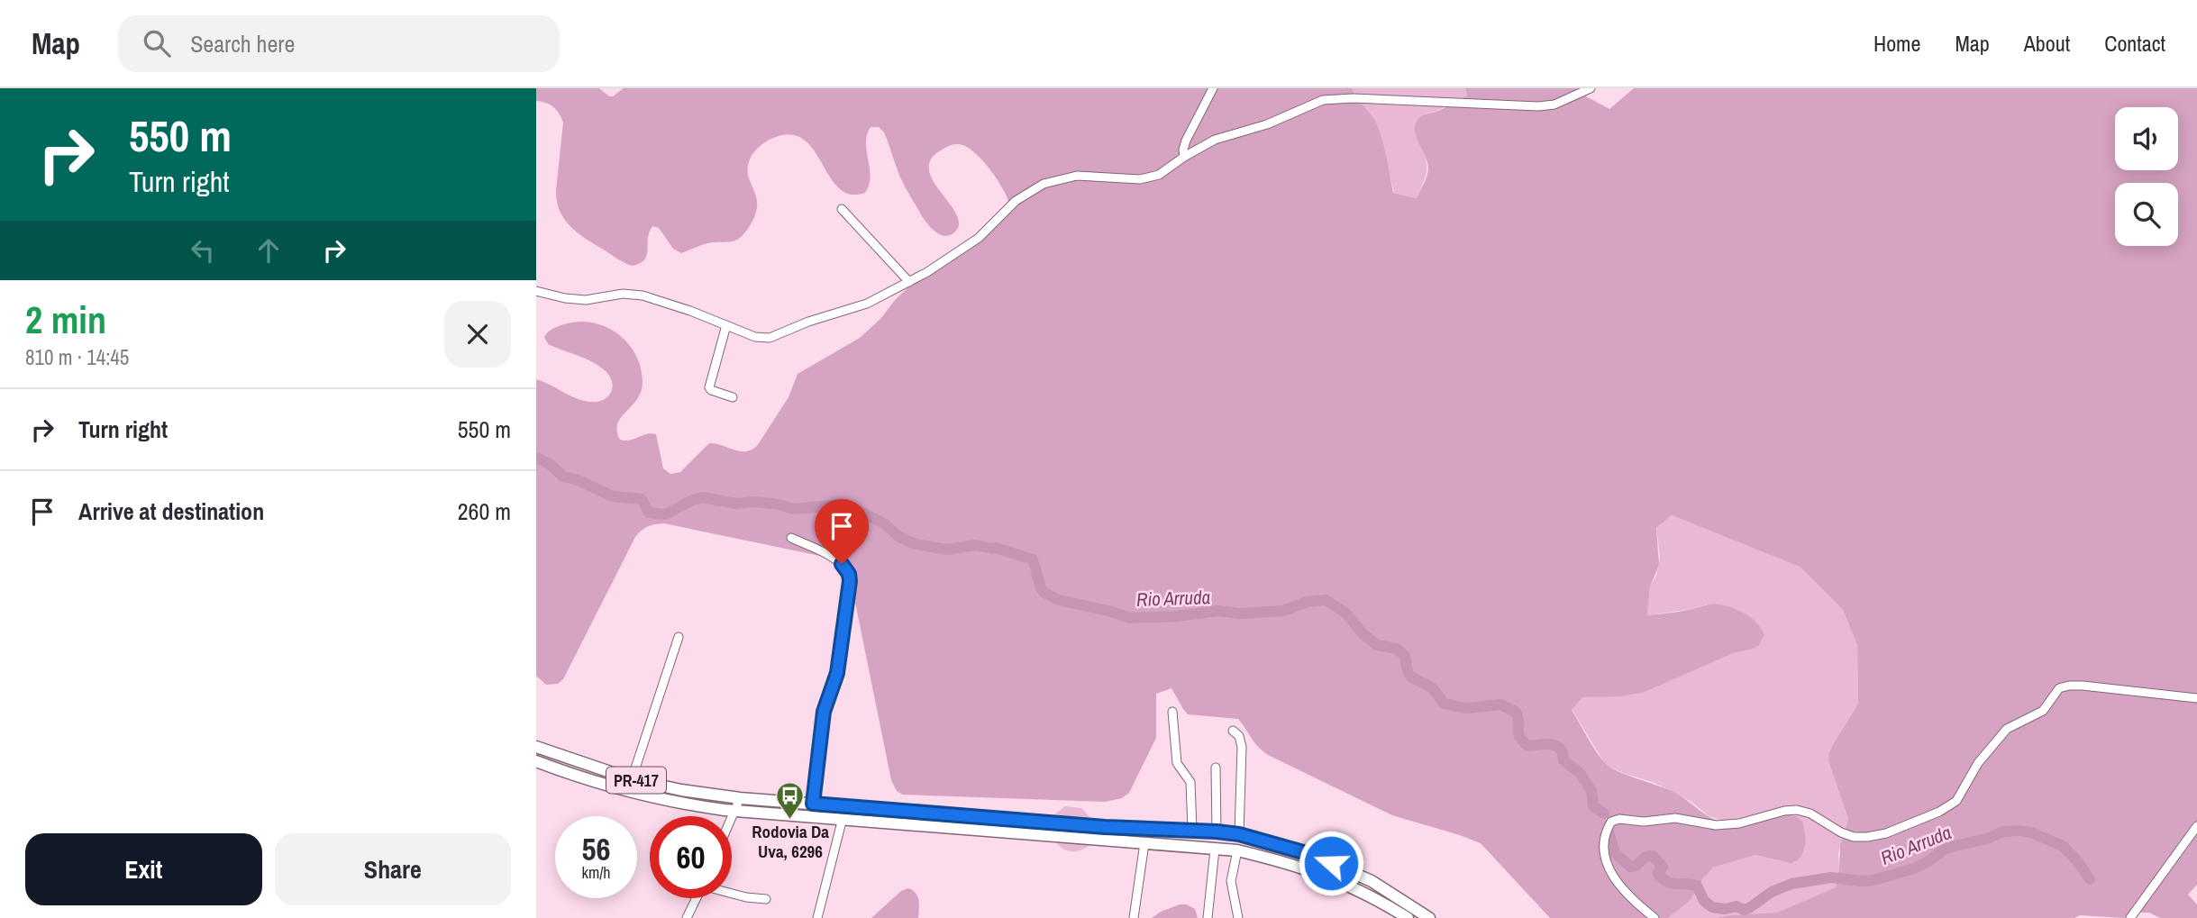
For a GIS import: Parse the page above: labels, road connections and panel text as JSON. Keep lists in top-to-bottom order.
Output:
{
  "streets": {
    "main road": ["PR-417"]
  },
  "water": ["Rio Arruda"],
  "places": {
    "bus stop": ["Rodovia Da Uva, 6296"]
  },
  "page": {
    "header": "Map",
    "search": "Search here",
    "nav": [
      "Home",
      "Map",
      "About",
      "Contact"
    ],
    "turn": ["550 m", "Turn right"],
    "heading": ["2 min", "810 m · 14:45"],
    "list": [
      {
        "name": "Turn right",
        "value": "550 m"
      },
      {
        "name": "Arrive at destination",
        "value": "260 m"
      }
    ],
    "speed": "56 km/h",
    "limit": "60",
    "buttons": ["Exit", "Share"]
  }
}
